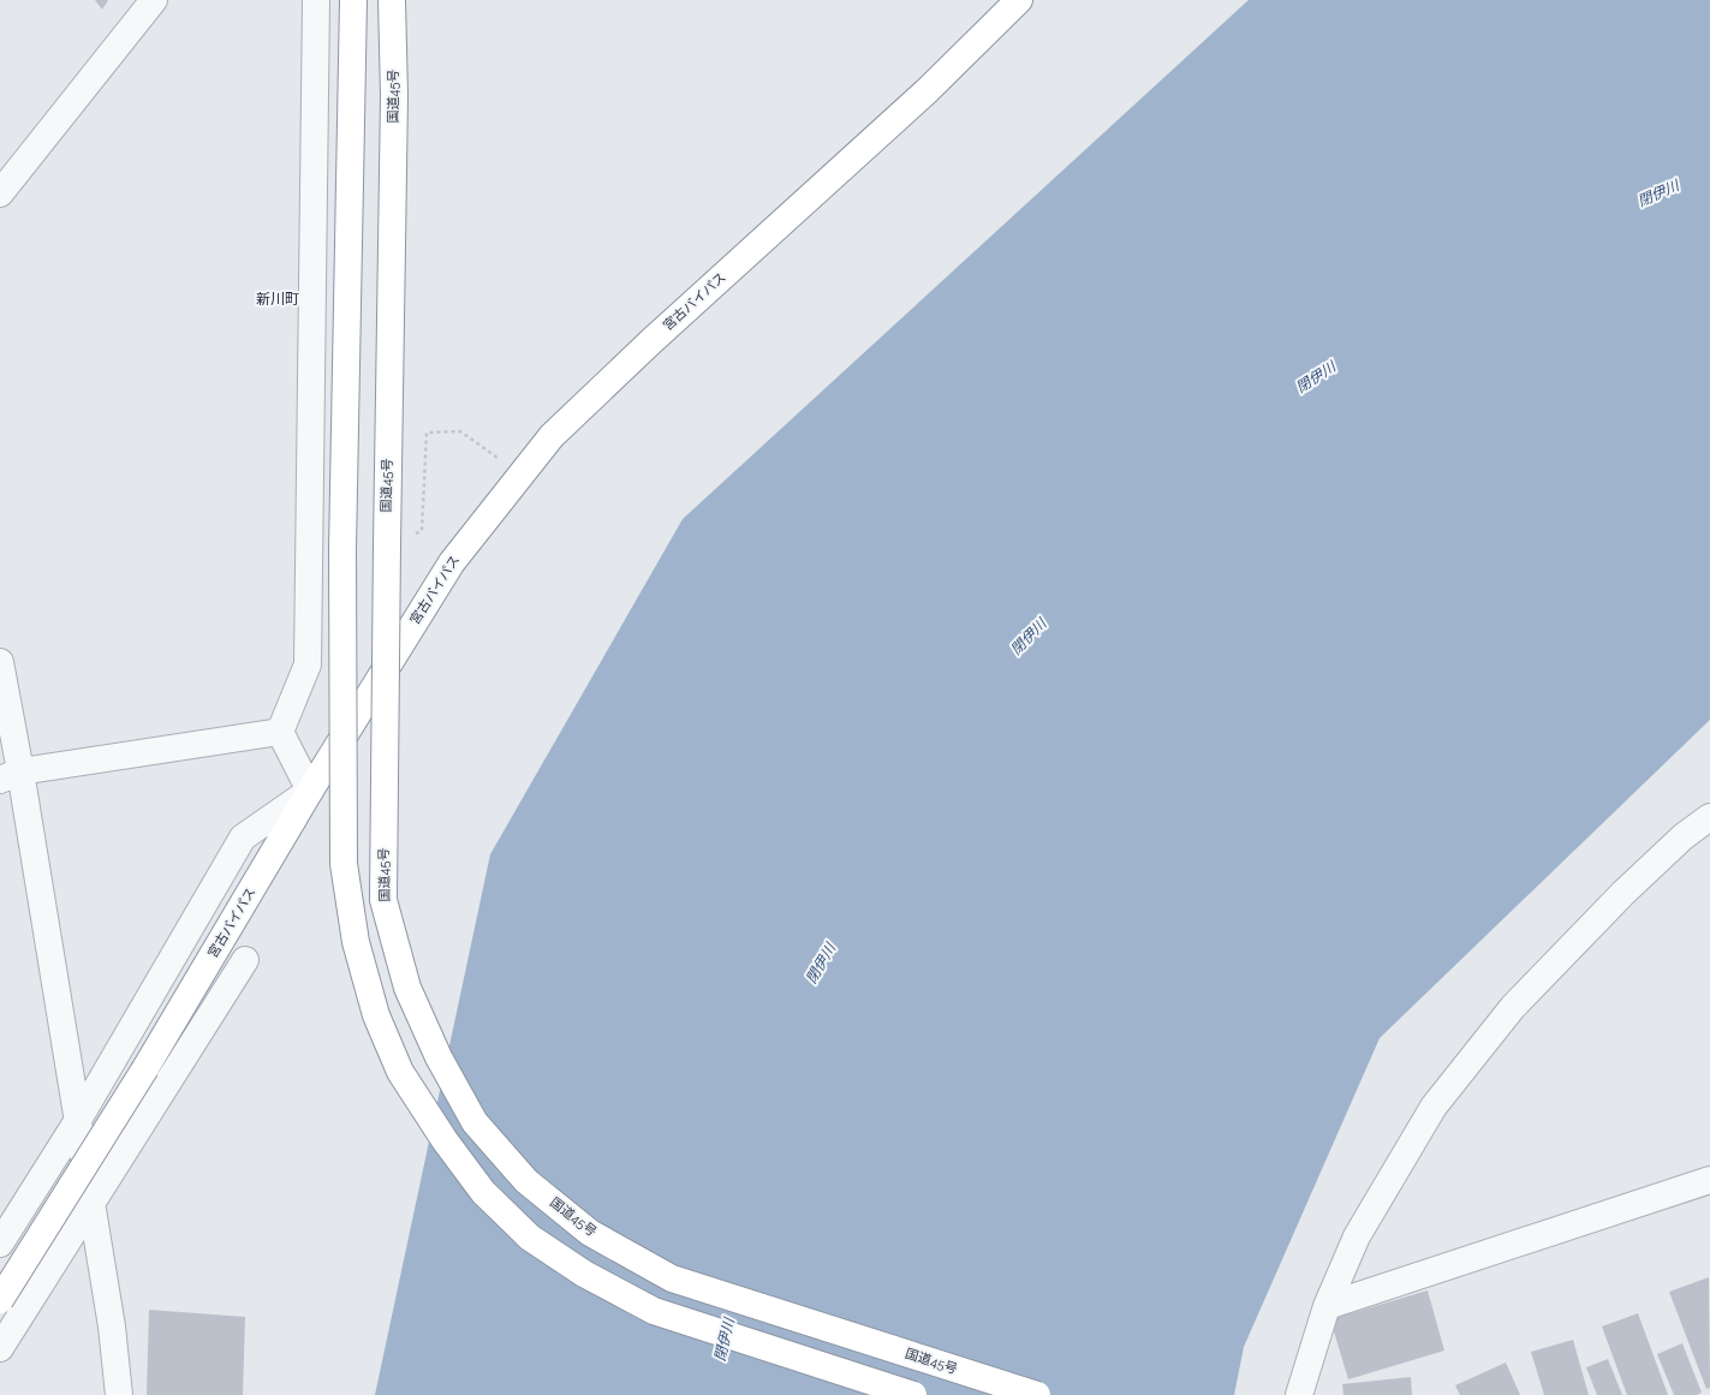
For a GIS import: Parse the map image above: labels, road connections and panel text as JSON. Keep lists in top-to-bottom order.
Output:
{
  "streets": {
    "highway": ["国道45号", "宮古バイパス"]
  },
  "districts": ["新川町"],
  "water": ["閉伊川"]
}
